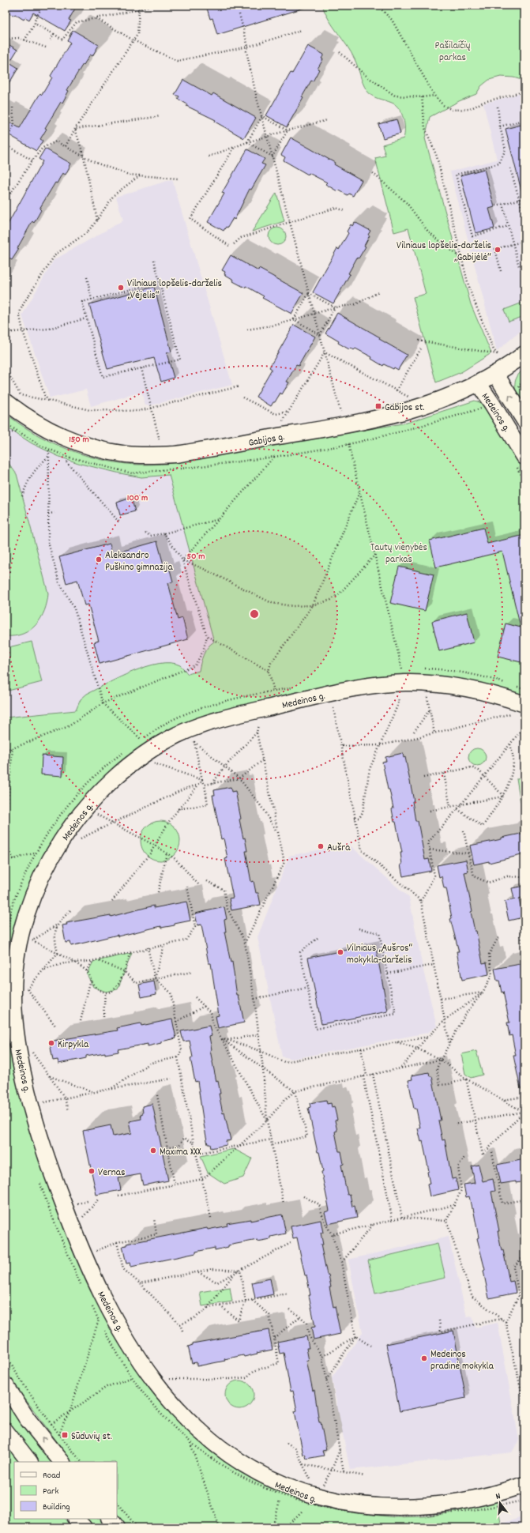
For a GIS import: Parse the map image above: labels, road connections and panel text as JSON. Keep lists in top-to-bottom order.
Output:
{
  "streets": {
    "street": ["Medeinos g.", "Gabijos g."]
  },
  "crossings": [
    ["Medeinos g.", "Gabijos g."]
  ],
  "parks": ["Pašilaičių parkas", "Tautų vienybės parkas"],
  "places": {
    "other": [
      "Vilniaus lopšelis-darželis „Gabijėlė“",
      "Vilniaus lopšelis-darželis „Vėjelis“",
      "Aleksandro Puškino gimnazija",
      "Aušra",
      "Vilniaus „Aušros“ mokykla-darželis",
      "Kirpykla",
      "Maxima XXX",
      "Vernas",
      "Medeinos pradinė mokykla"
    ],
    "transit": ["Gabijos st.", "Sūduvių st."]
  },
  "legend": ["Road", "Park", "Building"],
  "north": "top",
  "rings": ["150 m", "100 m", "50 m"]
}
